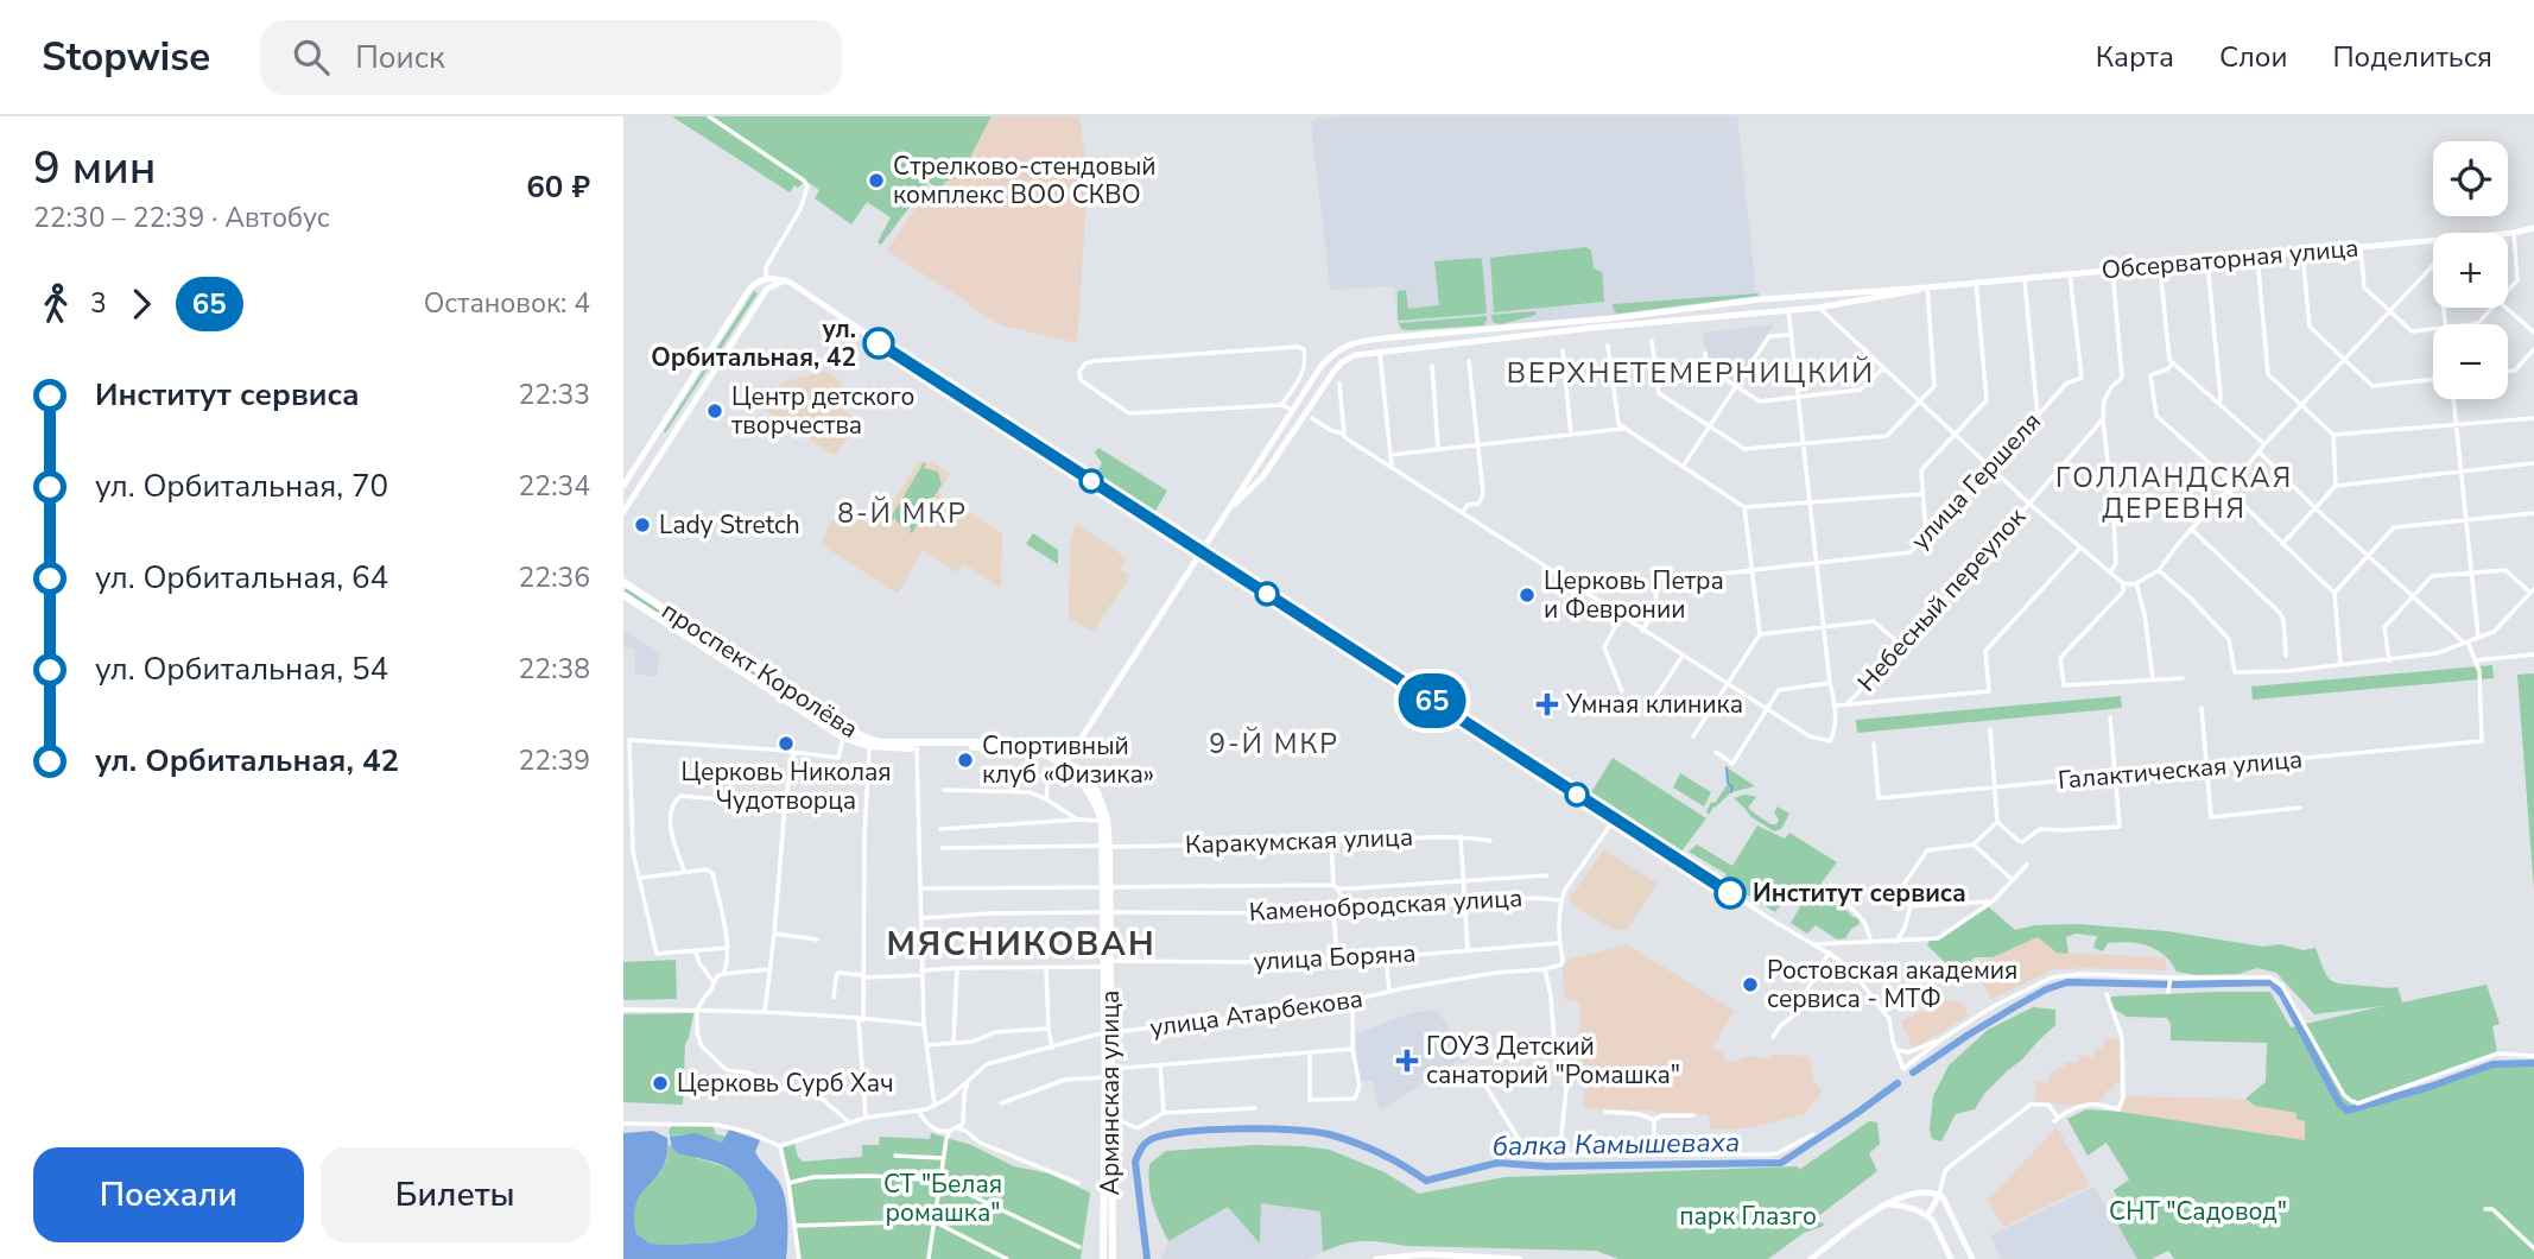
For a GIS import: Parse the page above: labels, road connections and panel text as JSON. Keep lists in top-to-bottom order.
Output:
{
  "streets": {
    "main road": ["Обсерваторная улица", "проспект Королёва", "Армянская улица"],
    "street": [
      "улица Гершеля",
      "Небесный переулок",
      "Галактическая улица",
      "Каракумская улица",
      "Каменобродская улица",
      "улица Боряна",
      "улица Атарбекова"
    ]
  },
  "crossings": [
    ["Обсерваторная улица", "улица Гершеля"],
    ["Обсерваторная улица", "проспект Королёва"],
    ["проспект Королёва", "Армянская улица"],
    ["Каракумская улица", "Армянская улица"],
    ["Каменобродская улица", "Армянская улица"],
    ["улица Боряна", "улица Атарбекова"],
    ["улица Боряна", "Армянская улица"],
    ["улица Атарбекова", "Армянская улица"]
  ],
  "districts": [
    "ВЕРХНЕТЕМЕРНИЦКИЙ",
    "ГОЛЛАНДСКАЯ ДЕРЕВНЯ",
    "8-Й МКР",
    "9-Й МКР",
    "МЯСНИКОВАН"
  ],
  "water": ["балка Камышеваха"],
  "parks": ["СТ \"Белая ромашка\"", "СНТ \"Садовод\"", "парк Глазго"],
  "places": {
    "other": [
      "Стрелково-стендовый комплекс ВОО СКВО",
      "ул. Орбитальная, 42",
      "Центр детского творчества",
      "Lady Stretch",
      "Церковь Петра и Февронии",
      "Церковь Николая Чудотворца",
      "Спортивный клуб «Физика»",
      "Институт сервиса",
      "Ростовская академия сервиса - МТФ",
      "Церковь Сурб Хач"
    ],
    "health": ["Умная клиника", "ГОУЗ Детский санаторий \"Ромашка\""]
  },
  "lines": ["bus line 65"],
  "page": {
    "header": "Stopwise",
    "search": "Поиск",
    "nav": ["Карта", "Слои", "Поделиться"],
    "heading": ["9 мин", "22:30 – 22:39 · Автобус", "60 ₽"],
    "on_map": "65",
    "map_buttons": ["+", "−"],
    "legs": ["3", "65", "Остановок: 4"],
    "list": [
      {
        "name": "Институт сервиса",
        "value": "22:33"
      },
      {
        "name": "ул. Орбитальная, 70",
        "value": "22:34"
      },
      {
        "name": "ул. Орбитальная, 64",
        "value": "22:36"
      },
      {
        "name": "ул. Орбитальная, 54",
        "value": "22:38"
      },
      {
        "name": "ул. Орбитальная, 42",
        "value": "22:39"
      }
    ],
    "buttons": ["Поехали", "Билеты"]
  }
}
